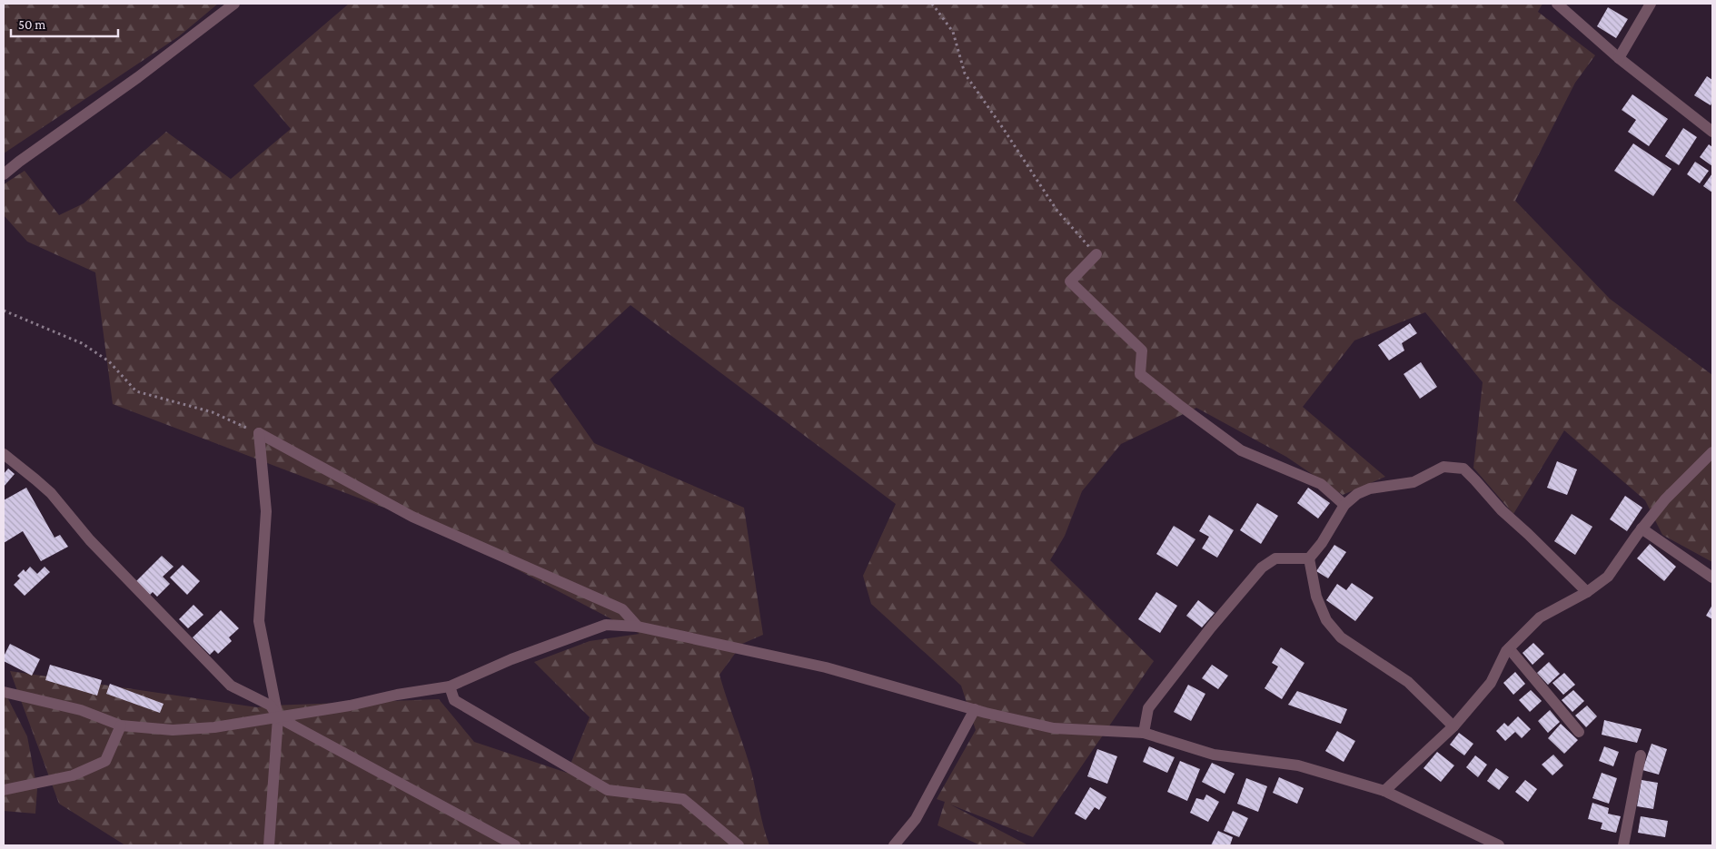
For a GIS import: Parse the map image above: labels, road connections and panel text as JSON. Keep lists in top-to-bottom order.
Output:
{
  "scale_bar": "50 m"
}
